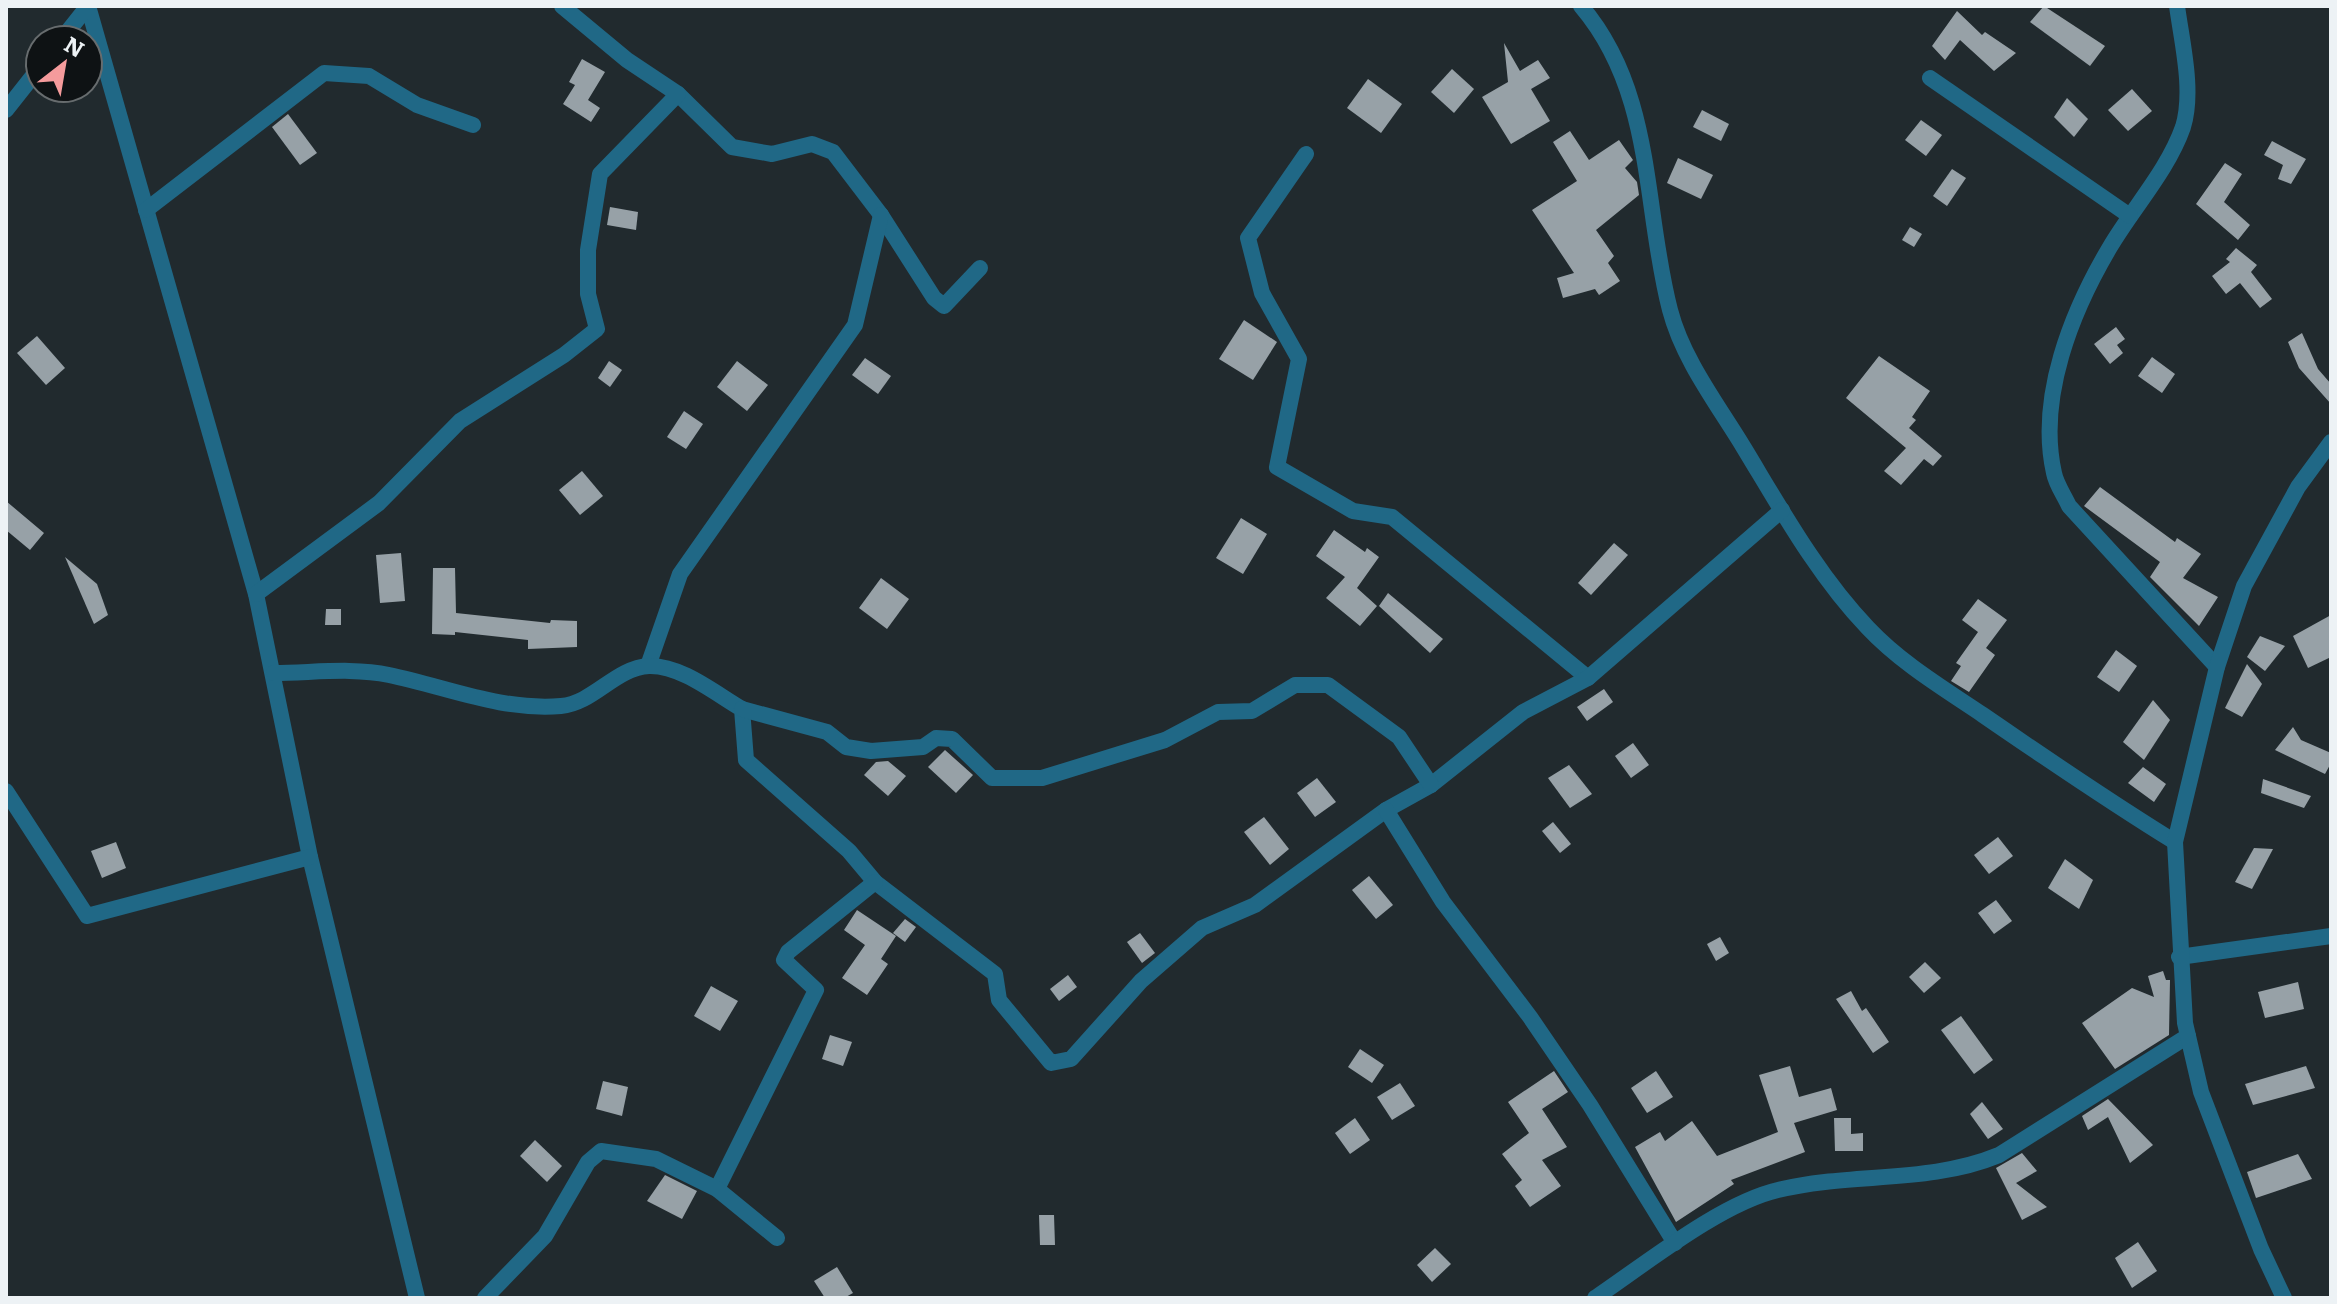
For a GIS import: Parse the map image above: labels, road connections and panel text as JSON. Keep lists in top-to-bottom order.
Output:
{
  "north": "top right"
}
